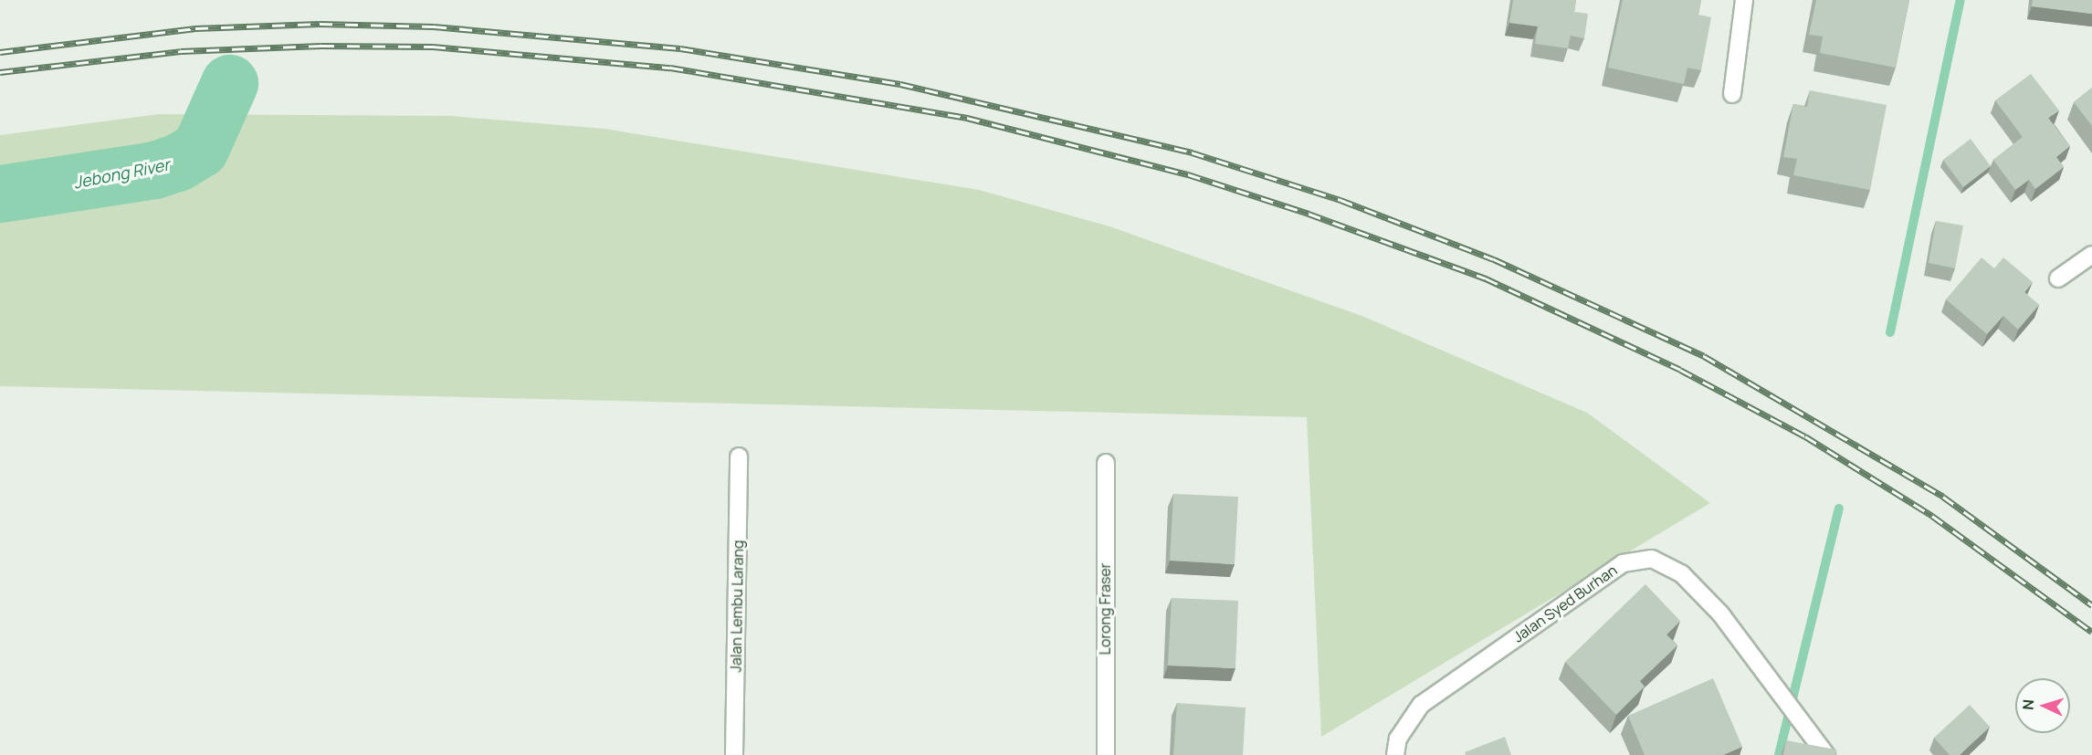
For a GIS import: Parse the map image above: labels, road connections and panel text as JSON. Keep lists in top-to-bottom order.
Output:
{
  "streets": {
    "street": ["Jalan Syed Burhan", "Jalan Lembu Larang", "Lorong Fraser"]
  },
  "water": ["Jebong River"],
  "north": "left"
}
